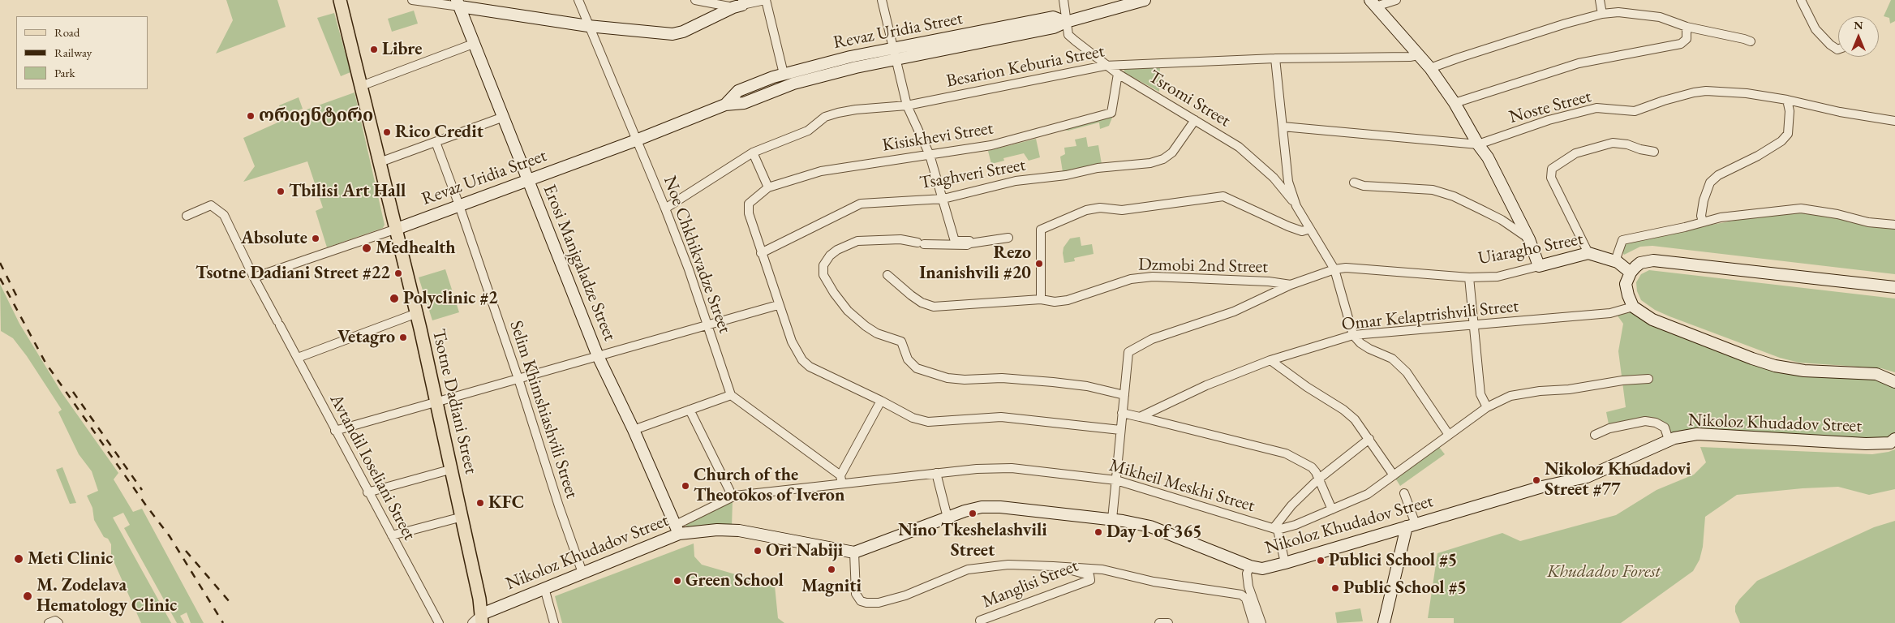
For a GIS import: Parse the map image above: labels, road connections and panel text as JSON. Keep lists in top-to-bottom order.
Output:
{
  "streets": {
    "main road": ["Tsotne Dadiani Street"],
    "street": [
      "Revaz Uridia Street",
      "Besarion Keburia Street",
      "Tsromi Street",
      "Noste Street",
      "Kisiskhevi Street",
      "Tsaghveri Street",
      "Uiaragho Street",
      "Noe Chkhikvadze Street",
      "Erosi Manjgaladze Street",
      "Dzmobi 2nd Street",
      "Omar Kelaptrishvili Street",
      "Selim Khimshiashvili Street",
      "Nikoloz Khudadov Street",
      "Avtandil Ioseliani Street",
      "Mikheil Meskhi Street",
      "Manglisi Street"
    ]
  },
  "crossings": [
    ["Revaz Uridia Street", "Tsromi Street"],
    ["Revaz Uridia Street", "Noe Chkhikvadze Street"],
    ["Revaz Uridia Street", "Erosi Manjgaladze Street"],
    ["Revaz Uridia Street", "Tsotne Dadiani Street"],
    ["Revaz Uridia Street", "Selim Khimshiashvili Street"],
    ["Revaz Uridia Street", "Avtandil Ioseliani Street"],
    ["Besarion Keburia Street", "Tsromi Street"],
    ["Besarion Keburia Street", "Noe Chkhikvadze Street"],
    ["Tsromi Street", "Kisiskhevi Street"],
    ["Tsromi Street", "Tsaghveri Street"],
    ["Uiaragho Street", "Dzmobi 2nd Street"],
    ["Erosi Manjgaladze Street", "Nikoloz Khudadov Street"],
    ["Erosi Manjgaladze Street", "Mikheil Meskhi Street"],
    ["Tsotne Dadiani Street", "Nikoloz Khudadov Street"],
    ["Selim Khimshiashvili Street", "Nikoloz Khudadov Street"],
    ["Nikoloz Khudadov Street", "Mikheil Meskhi Street"]
  ],
  "parks": ["Khudadov Forest"],
  "places": [
    "Libre",
    "ორიენტირი",
    "Rico Credit",
    "Tbilisi Art Hall",
    "Absolute",
    "Medhealth",
    "Rezo Inanishvili #20",
    "Tsotne Dadiani Street #22",
    "Polyclinic #2",
    "Vetagro",
    "Nikoloz Khudadovi Street #77",
    "Church of the Theotokos of Iveron",
    "KFC",
    "Nino Tkeshelashvili Street",
    "Day 1 of 365",
    "Ori Nabiji",
    "Meti Clinic",
    "Publici School #5",
    "Magniti",
    "Green School",
    "Public School #5",
    "M. Zodelava Hematology Clinic"
  ],
  "legend": ["Road", "Railway", "Park"],
  "north": "top"
}
